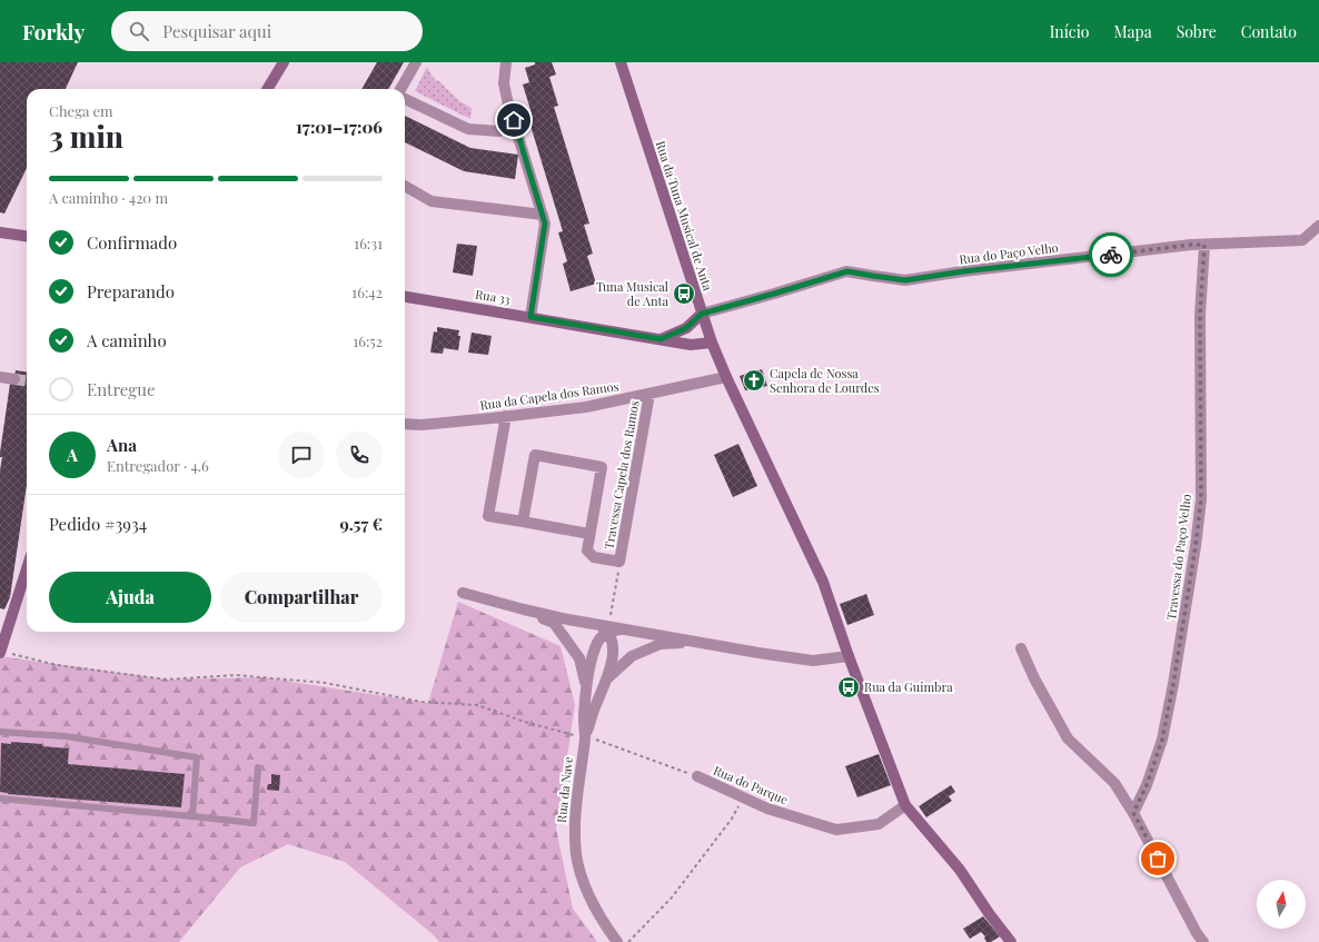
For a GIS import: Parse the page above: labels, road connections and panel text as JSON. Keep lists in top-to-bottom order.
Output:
{
  "streets": {
    "street": [
      "Rua da Tuna Musical de Anta",
      "Rua do Paço Velho",
      "Rua 33",
      "Rua da Capela dos Ramos",
      "Travessa Capela dos Ramos",
      "Travessa do Paço Velho",
      "Rua do Parque",
      "Rua da Nave"
    ]
  },
  "crossings": [
    ["Rua da Tuna Musical de Anta", "Rua do Paço Velho"],
    ["Rua da Tuna Musical de Anta", "Rua 33"],
    ["Rua da Tuna Musical de Anta", "Rua da Capela dos Ramos"],
    ["Rua do Paço Velho", "Travessa do Paço Velho"],
    ["Rua da Capela dos Ramos", "Travessa Capela dos Ramos"],
    ["Rua do Parque", "Rua da Nave"]
  ],
  "places": {
    "bus stop": ["Tuna Musical de Anta", "Rua da Guimbra"],
    "church": ["Capela de Nossa Senhora de Lourdes"]
  },
  "north": "top",
  "page": {
    "header": "Forkly",
    "search": "Pesquisar aqui",
    "nav": [
      "Início",
      "Mapa",
      "Sobre",
      "Contato"
    ],
    "heading": ["3 min", "Chega em", "17:01–17:06"],
    "panel": [
      "Ana",
      "Entregador · 4.6",
      "Pedido #3934",
      "9.57 €"
    ],
    "bar": "A caminho · 420 m",
    "list": [
      ["Confirmado", "16:31"],
      ["Preparando", "16:42"],
      ["A caminho", "16:52"],
      "Entregue"
    ],
    "round": "A",
    "buttons": ["Ajuda", "Compartilhar"]
  }
}
